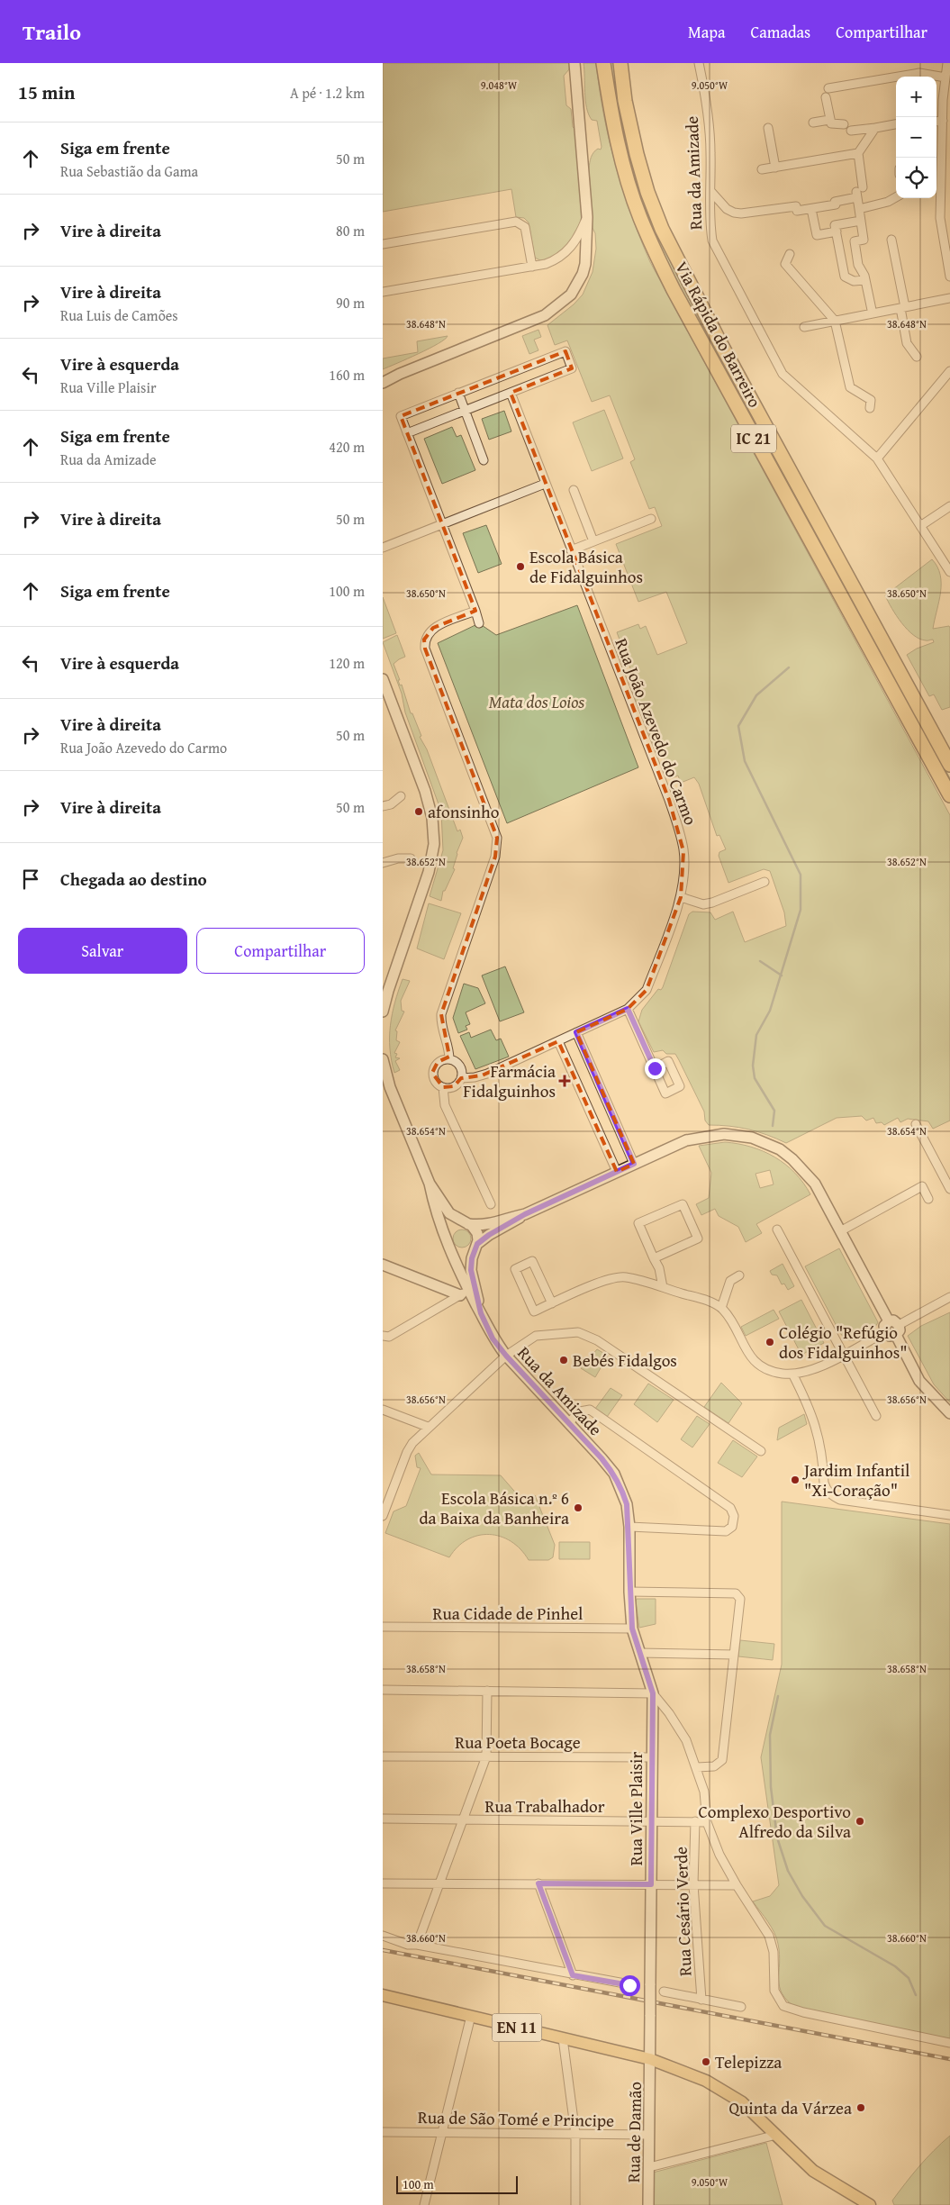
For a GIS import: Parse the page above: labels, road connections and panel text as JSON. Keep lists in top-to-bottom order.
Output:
{
  "streets": {
    "highway": ["Via Rápida do Barreiro", "IC 21"],
    "main road": ["EN 11"],
    "street": [
      "Rua da Amizade",
      "Rua João Azevedo do Carmo",
      "Rua Cidade de Pinhel",
      "Rua Poeta Bocage",
      "Rua Trabalhador",
      "Rua Ville Plaisir",
      "Rua Cesário Verde",
      "Rua de São Tomé e Principe",
      "Rua de Damão"
    ]
  },
  "crossings": [
    ["Rua da Amizade", "Rua Cidade de Pinhel"],
    ["Rua da Amizade", "Rua Trabalhador"],
    ["Rua da Amizade", "Rua Ville Plaisir"],
    ["Rua Poeta Bocage", "Rua Ville Plaisir"],
    ["Rua Trabalhador", "Rua Ville Plaisir"],
    ["Rua Trabalhador", "Rua Cesário Verde"],
    ["Rua Ville Plaisir", "EN 11"],
    ["Rua Ville Plaisir", "Rua de Damão"],
    ["EN 11", "Rua de Damão"],
    ["Rua de São Tomé e Principe", "Rua de Damão"]
  ],
  "parks": ["Mata dos Loios"],
  "places": {
    "other": [
      "Escola Básica de Fidalguinhos",
      "afonsinho",
      "Colégio \"Refúgio dos Fidalguinhos\"",
      "Bebés Fidalgos",
      "Jardim Infantil \"Xi-Coração\"",
      "Escola Básica n.º 6 da Baixa da Banheira",
      "Complexo Desportivo Alfredo da Silva",
      "Telepizza",
      "Quinta da Várzea"
    ],
    "health": ["Farmácia Fidalguinhos"]
  },
  "scale_bar": "100 m",
  "page": {
    "header": "Trailo",
    "nav": ["Mapa", "Camadas", "Compartilhar"],
    "heading": ["15 min", "A pé · 1.2 km"],
    "map_buttons": ["+", "−"],
    "list": [
      ["Siga em frente", "Rua Sebastião da Gama", "50 m"],
      ["Vire à direita", "80 m"],
      ["Vire à direita", "Rua Luis de Camões", "90 m"],
      ["Vire à esquerda", "Rua Ville Plaisir", "160 m"],
      ["Siga em frente", "Rua da Amizade", "420 m"],
      ["Vire à direita", "50 m"],
      ["Siga em frente", "100 m"],
      ["Vire à esquerda", "120 m"],
      ["Vire à direita", "Rua João Azevedo do Carmo", "50 m"],
      ["Vire à direita", "50 m"],
      "Chegada ao destino"
    ],
    "buttons": ["Salvar", "Compartilhar"],
    "scale": "100 m"
  },
  "coordinates": [
    "9.048°W",
    "9.050°W",
    "38.648°N",
    "38.650°N",
    "38.652°N",
    "38.654°N",
    "38.656°N",
    "38.658°N",
    "38.660°N"
  ]
}
